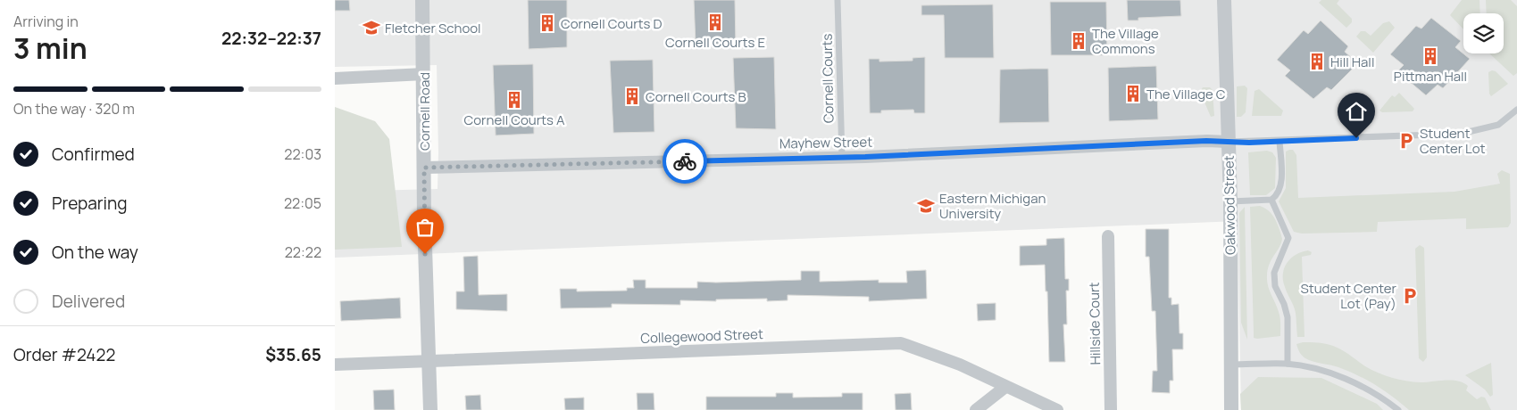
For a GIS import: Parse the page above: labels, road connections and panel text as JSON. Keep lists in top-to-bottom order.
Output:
{
  "streets": {
    "street": [
      "Cornell Road",
      "Mayhew Street",
      "Oakwood Street",
      "Hillside Court",
      "Collegewood Street"
    ],
    "lane": ["Cornell Courts"]
  },
  "crossings": [
    ["Cornell Courts", "Mayhew Street"],
    ["Cornell Road", "Mayhew Street"],
    ["Cornell Road", "Collegewood Street"],
    ["Mayhew Street", "Oakwood Street"]
  ],
  "places": {
    "building": [
      "Cornell Courts E",
      "Cornell Courts D",
      "The Village Commons",
      "Pittman Hall",
      "Hill Hall",
      "The Village C",
      "Cornell Courts B",
      "Cornell Courts A"
    ],
    "school or university": ["Fletcher School", "Eastern Michigan University"],
    "parking": ["Student Center Lot", "Student Center Lot (Pay)"]
  },
  "page": {
    "heading": ["3 min", "Arriving in", "22:32–22:37"],
    "panel": ["Order #2422", "$35.65"],
    "bar": "On the way · 320 m",
    "list": [
      ["Confirmed", "22:03"],
      ["Preparing", "22:05"],
      ["On the way", "22:22"],
      "Delivered"
    ]
  }
}
